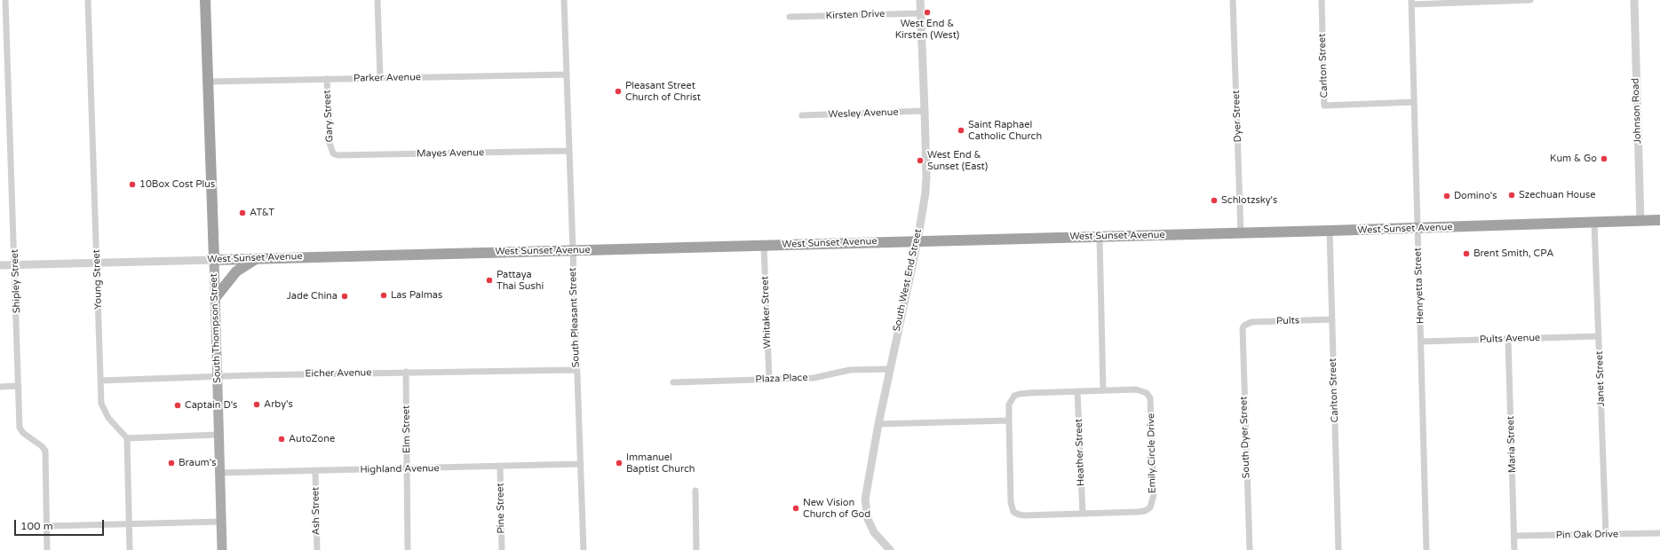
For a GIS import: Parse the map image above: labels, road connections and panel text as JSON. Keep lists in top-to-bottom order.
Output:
{
  "streets": {
    "highway": ["West Sunset Avenue", "South Thompson Street"],
    "street": [
      "Kirsten Drive",
      "Carlton Street",
      "Parker Avenue",
      "Johnson Road",
      "Wesley Avenue",
      "Gary Street",
      "Dyer Street",
      "Mayes Avenue",
      "Young Street",
      "South West End Street",
      "Shipley Street",
      "Henryetta Street",
      "Whitaker Street",
      "South Pleasant Street",
      "Pults",
      "Pults Avenue",
      "Eicher Avenue",
      "Plaza Place",
      "Janet Street",
      "Elm Street",
      "South Dyer Street",
      "Maria Street",
      "Heather Street",
      "Emily Circle Drive",
      "Highland Avenue",
      "Pine Street",
      "Ash Street",
      "Pin Oak Drive"
    ]
  },
  "crossings": [
    ["Kirsten Drive", "South West End Street"],
    ["Carlton Street", "West Sunset Avenue"],
    ["Carlton Street", "Henryetta Street"],
    ["Carlton Street", "Pults"],
    ["Parker Avenue", "Gary Street"],
    ["Parker Avenue", "South Pleasant Street"],
    ["Parker Avenue", "South Thompson Street"],
    ["Johnson Road", "West Sunset Avenue"],
    ["Wesley Avenue", "South West End Street"],
    ["Gary Street", "Mayes Avenue"],
    ["Dyer Street", "West Sunset Avenue"],
    ["Mayes Avenue", "South Pleasant Street"],
    ["West Sunset Avenue", "Young Street"],
    ["West Sunset Avenue", "South West End Street"],
    ["West Sunset Avenue", "Shipley Street"],
    ["West Sunset Avenue", "Henryetta Street"],
    ["West Sunset Avenue", "Whitaker Street"],
    ["West Sunset Avenue", "South Pleasant Street"],
    ["West Sunset Avenue", "South Thompson Street"],
    ["West Sunset Avenue", "Janet Street"],
    ["Young Street", "Eicher Avenue"],
    ["South West End Street", "Plaza Place"],
    ["Henryetta Street", "Pults Avenue"],
    ["Whitaker Street", "Plaza Place"],
    ["South Pleasant Street", "Eicher Avenue"],
    ["South Pleasant Street", "Highland Avenue"],
    ["Pults", "South Dyer Street"],
    ["South Thompson Street", "Eicher Avenue"],
    ["South Thompson Street", "Highland Avenue"],
    ["Pults Avenue", "Janet Street"],
    ["Pults Avenue", "Maria Street"],
    ["Eicher Avenue", "Elm Street"],
    ["Janet Street", "Pin Oak Drive"],
    ["Elm Street", "Highland Avenue"],
    ["Maria Street", "Pin Oak Drive"],
    ["Heather Street", "Emily Circle Drive"],
    ["Highland Avenue", "Pine Street"],
    ["Highland Avenue", "Ash Street"]
  ],
  "places": [
    "West End & Kirsten (West)",
    "Pleasant Street Church of Christ",
    "Saint Raphael Catholic Church",
    "Kum & Go",
    "West End & Sunset (East)",
    "10Box Cost Plus",
    "Szechuan House",
    "Domino's",
    "Schlotzsky's",
    "AT&T",
    "Brent Smith, CPA",
    "Pattaya Thai Sushi",
    "Las Palmas",
    "Jade China",
    "Arby's",
    "Captain D's",
    "AutoZone",
    "Braum's",
    "Immanuel Baptist Church",
    "New Vision Church of God"
  ],
  "scale_bar": "100 m"
}
